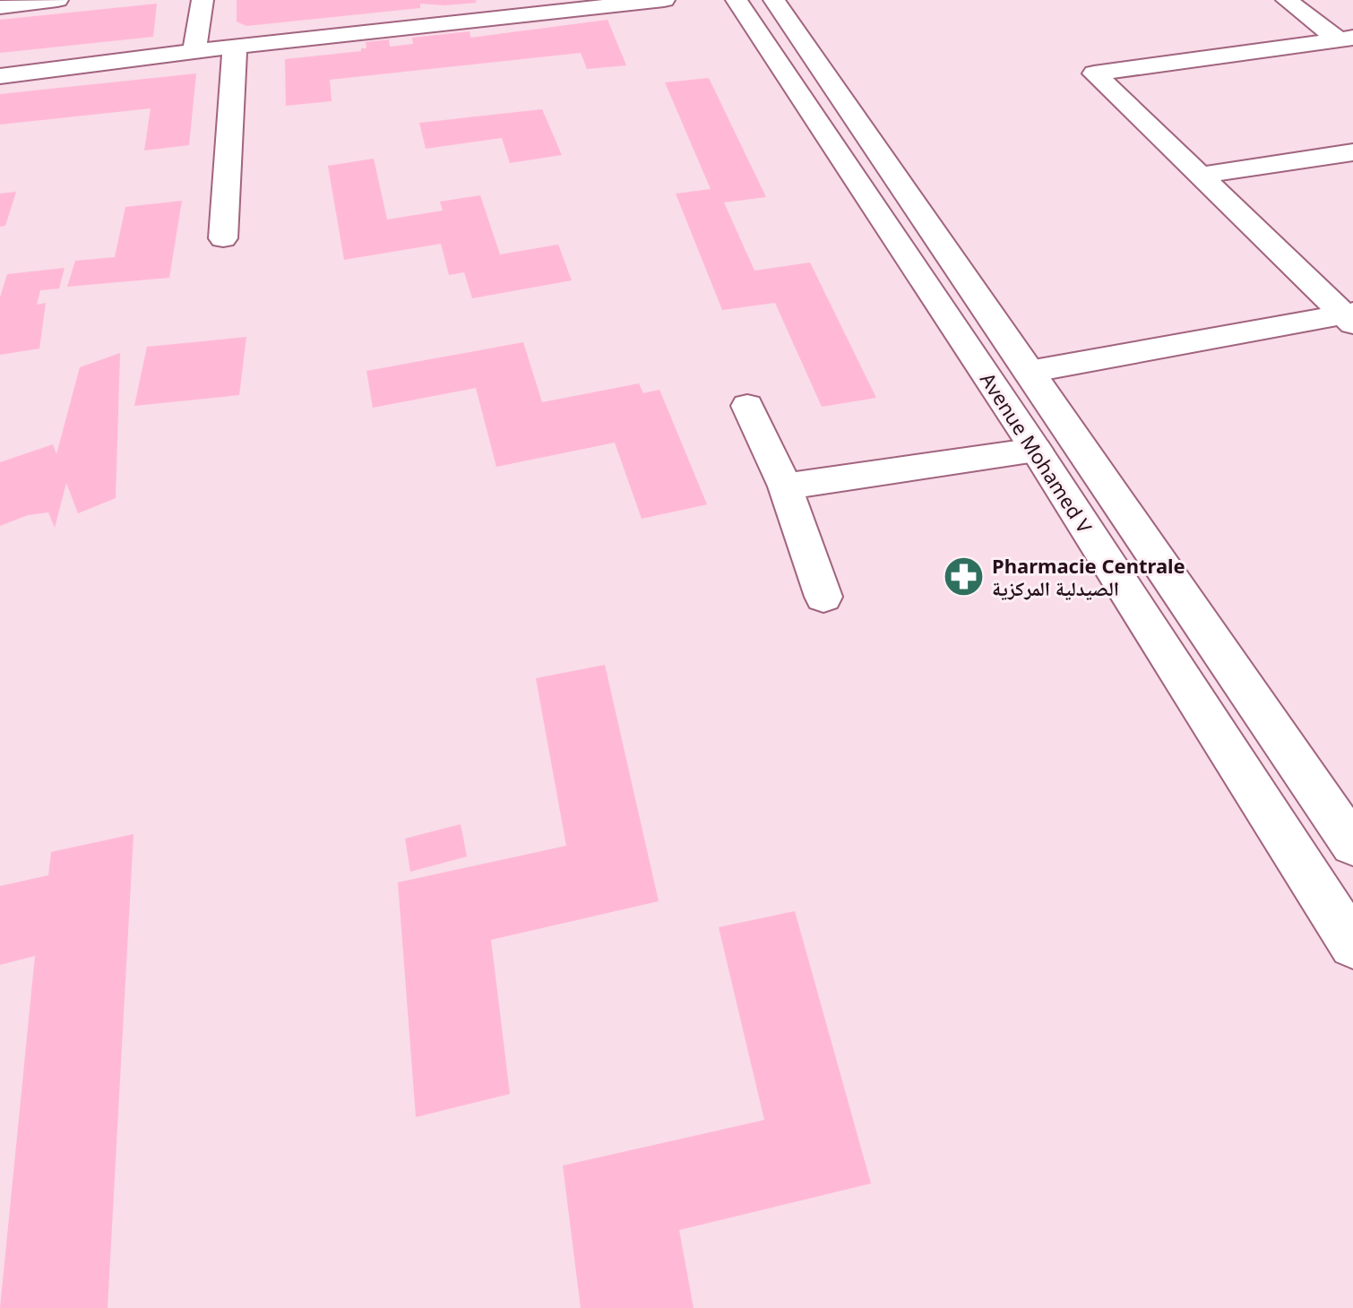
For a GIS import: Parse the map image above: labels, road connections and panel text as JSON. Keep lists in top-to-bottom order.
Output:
{
  "streets": {
    "street": ["Avenue Mohamed V"]
  },
  "places": {
    "pharmacy": ["Pharmacie Centrale الصيدلية المركزية"]
  }
}
